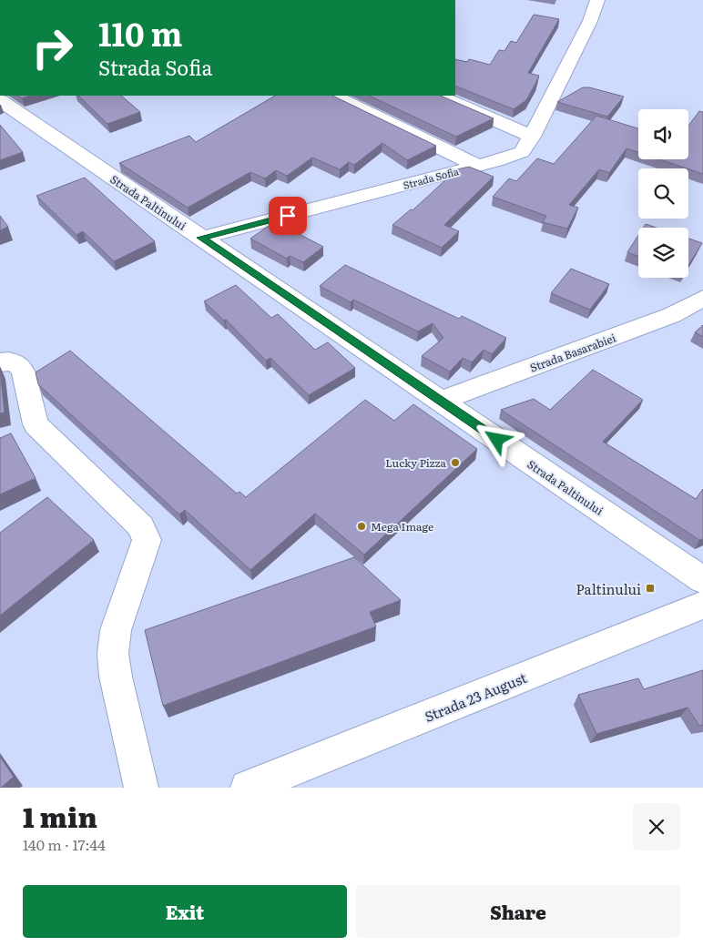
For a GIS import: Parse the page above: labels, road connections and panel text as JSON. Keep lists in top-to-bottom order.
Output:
{
  "streets": {
    "street": [
      "Strada Sofia",
      "Strada Paltinului",
      "Strada Basarabiei",
      "Strada 23 August"
    ]
  },
  "crossings": [
    ["Strada Sofia", "Strada Paltinului"],
    ["Strada Paltinului", "Strada Basarabiei"]
  ],
  "places": {
    "other": ["Lucky Pizza", "Mega Image"],
    "transit": ["Paltinului"]
  },
  "page": {
    "turn": ["110 m", "Strada Sofia"],
    "heading": ["1 min", "140 m · 17:44"],
    "buttons": ["Exit", "Share"]
  }
}
